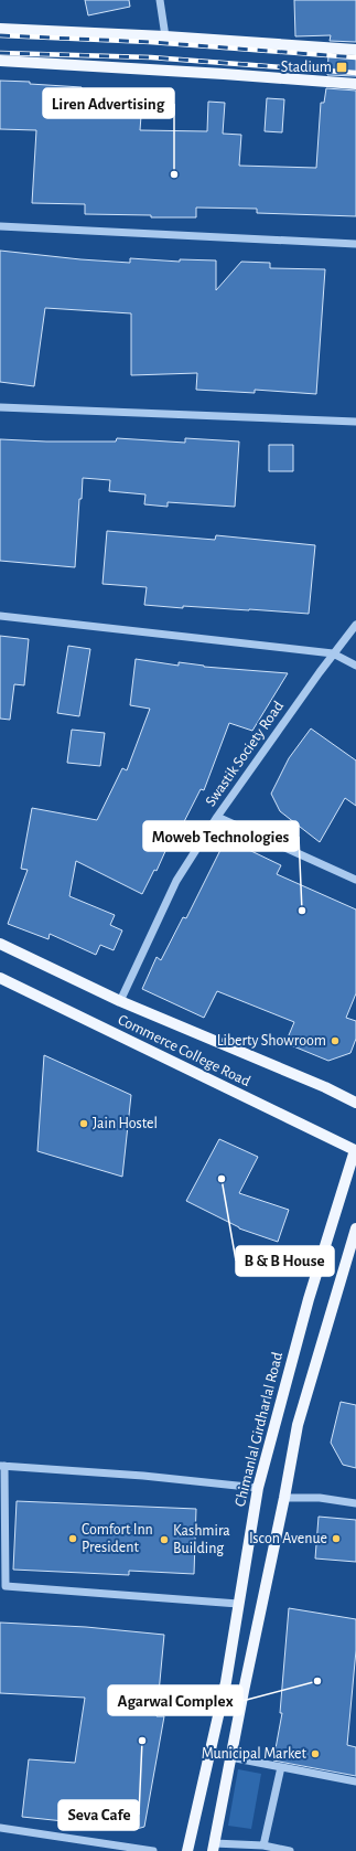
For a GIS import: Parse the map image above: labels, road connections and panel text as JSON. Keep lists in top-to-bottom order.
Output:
{
  "streets": {
    "main road": ["Commerce College Road", "Chimanlal Girdharlal Road"],
    "street": ["Swastik Society Road"]
  },
  "crossings": [
    ["Swastik Society Road", "Commerce College Road"],
    ["Commerce College Road", "Chimanlal Girdharlal Road"]
  ],
  "places": {
    "transit": ["Stadium"],
    "other": [
      "Liren Advertising",
      "Moweb Technologies",
      "Liberty Showroom",
      "Jain Hostel",
      "B & B House",
      "Comfort Inn President",
      "Iscon Avenue",
      "Kashmira Building",
      "Agarwal Complex",
      "Seva Cafe",
      "Municipal Market"
    ]
  }
}
